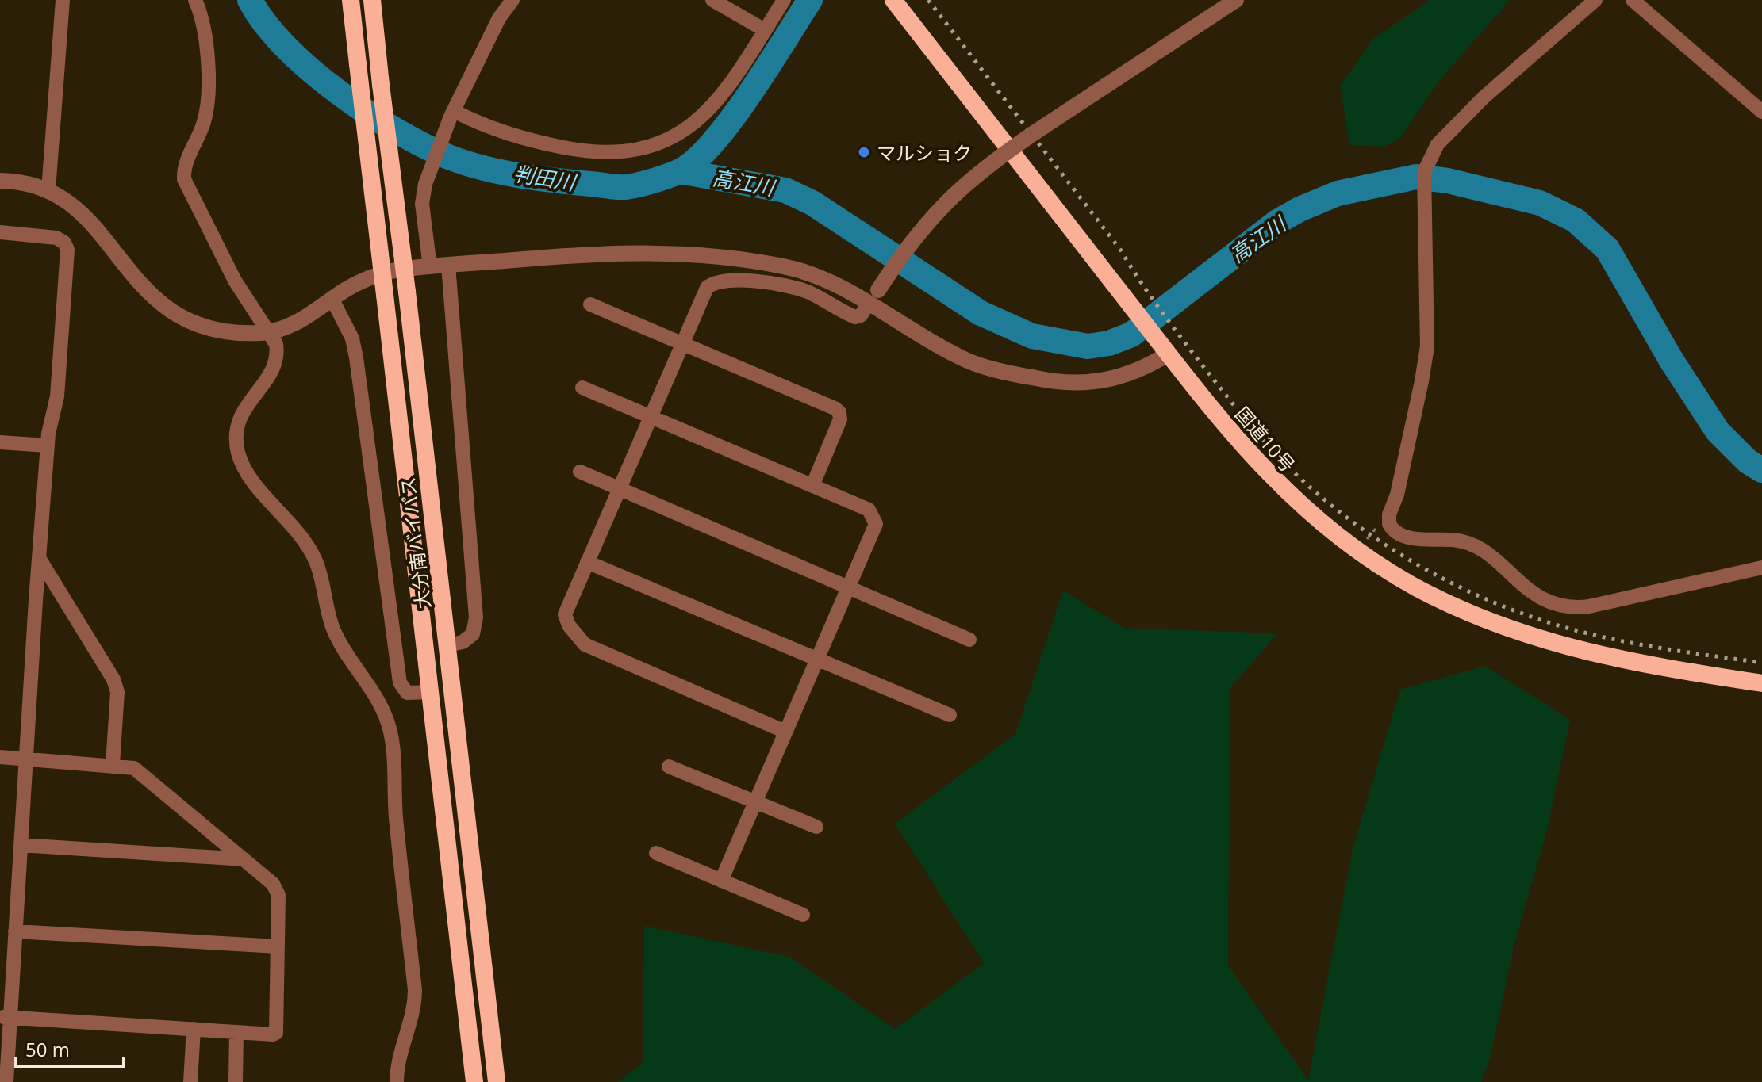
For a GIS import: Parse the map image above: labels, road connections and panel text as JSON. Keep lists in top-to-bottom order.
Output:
{
  "streets": {
    "highway": ["国道10号", "大分南バイパス"]
  },
  "water": ["判田川", "高江川"],
  "places": ["マルショク"],
  "scale_bar": "50 m"
}
